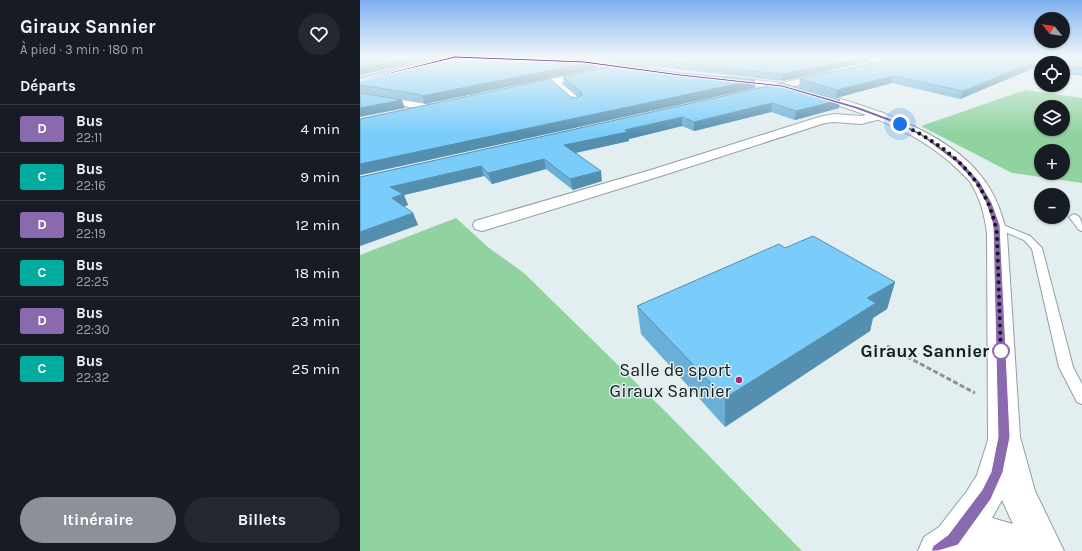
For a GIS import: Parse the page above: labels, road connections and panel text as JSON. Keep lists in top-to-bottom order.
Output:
{
  "places": ["Giraux Sannier", "Salle de sport Giraux Sannier"],
  "lines": ["bus line D"],
  "north": "top left",
  "page": {
    "heading": [
      ["Giraux Sannier", "À pied · 3 min · 180 m"],
      "Départs"
    ],
    "map_buttons": ["+", "−"],
    "list": [
      {
        "mark": "D",
        "name": "Bus",
        "note": "22:11",
        "value": "4 min"
      },
      {
        "mark": "C",
        "name": "Bus",
        "note": "22:16",
        "value": "9 min"
      },
      {
        "mark": "D",
        "name": "Bus",
        "note": "22:19",
        "value": "12 min"
      },
      {
        "mark": "C",
        "name": "Bus",
        "note": "22:25",
        "value": "18 min"
      },
      {
        "mark": "D",
        "name": "Bus",
        "note": "22:30",
        "value": "23 min"
      },
      {
        "mark": "C",
        "name": "Bus",
        "note": "22:32",
        "value": "25 min"
      }
    ],
    "buttons": ["Itinéraire", "Billets"]
  }
}
